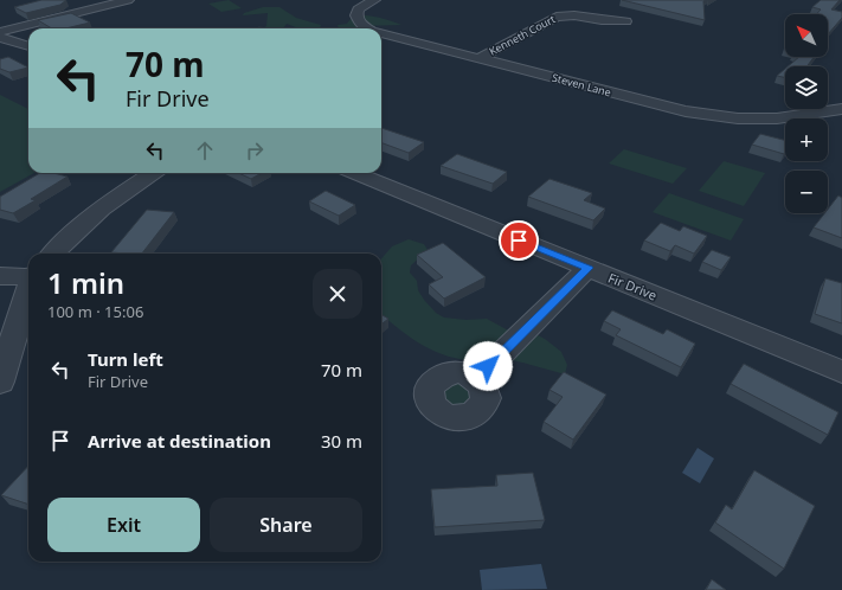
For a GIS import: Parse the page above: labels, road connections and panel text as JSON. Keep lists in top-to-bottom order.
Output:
{
  "streets": {
    "street": ["Kenneth Court", "Steven Lane", "Fir Drive"]
  },
  "crossings": [
    ["Kenneth Court", "Steven Lane"]
  ],
  "north": "top left",
  "page": {
    "map_buttons": ["+", "−"],
    "turn": ["70 m", "Fir Drive"],
    "heading": ["1 min", "100 m · 15:06"],
    "list": [
      {
        "name": "Turn left",
        "note": "Fir Drive",
        "value": "70 m"
      },
      {
        "name": "Arrive at destination",
        "value": "30 m"
      }
    ],
    "buttons": ["Exit", "Share"]
  }
}
